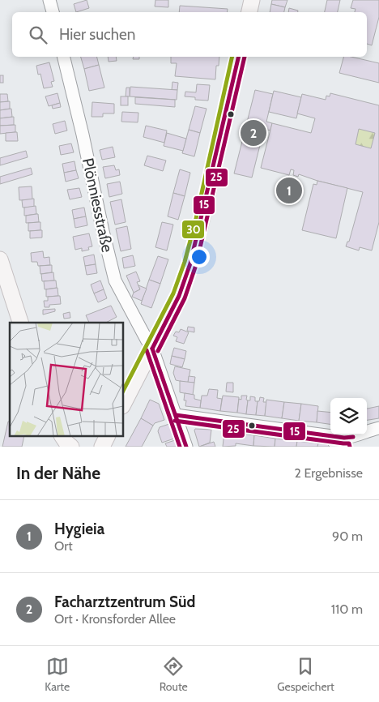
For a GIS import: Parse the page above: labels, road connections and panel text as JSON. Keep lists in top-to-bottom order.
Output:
{
  "streets": {
    "street": ["Plönniesstraße"]
  },
  "lines": ["transit line 15", "transit line 25", "transit line 30"],
  "page": {
    "search": "Hier suchen",
    "pins": ["2", "1"],
    "heading": ["In der Nähe", "2 Ergebnisse"],
    "list": [
      {
        "mark": "1",
        "name": "Hygieia",
        "note": "Ort",
        "value": "90 m"
      },
      {
        "mark": "2",
        "name": "Facharztzentrum Süd",
        "note": "Ort · Kronsforder Allee",
        "value": "110 m"
      }
    ],
    "nav": ["Karte", "Route", "Gespeichert"]
  }
}
